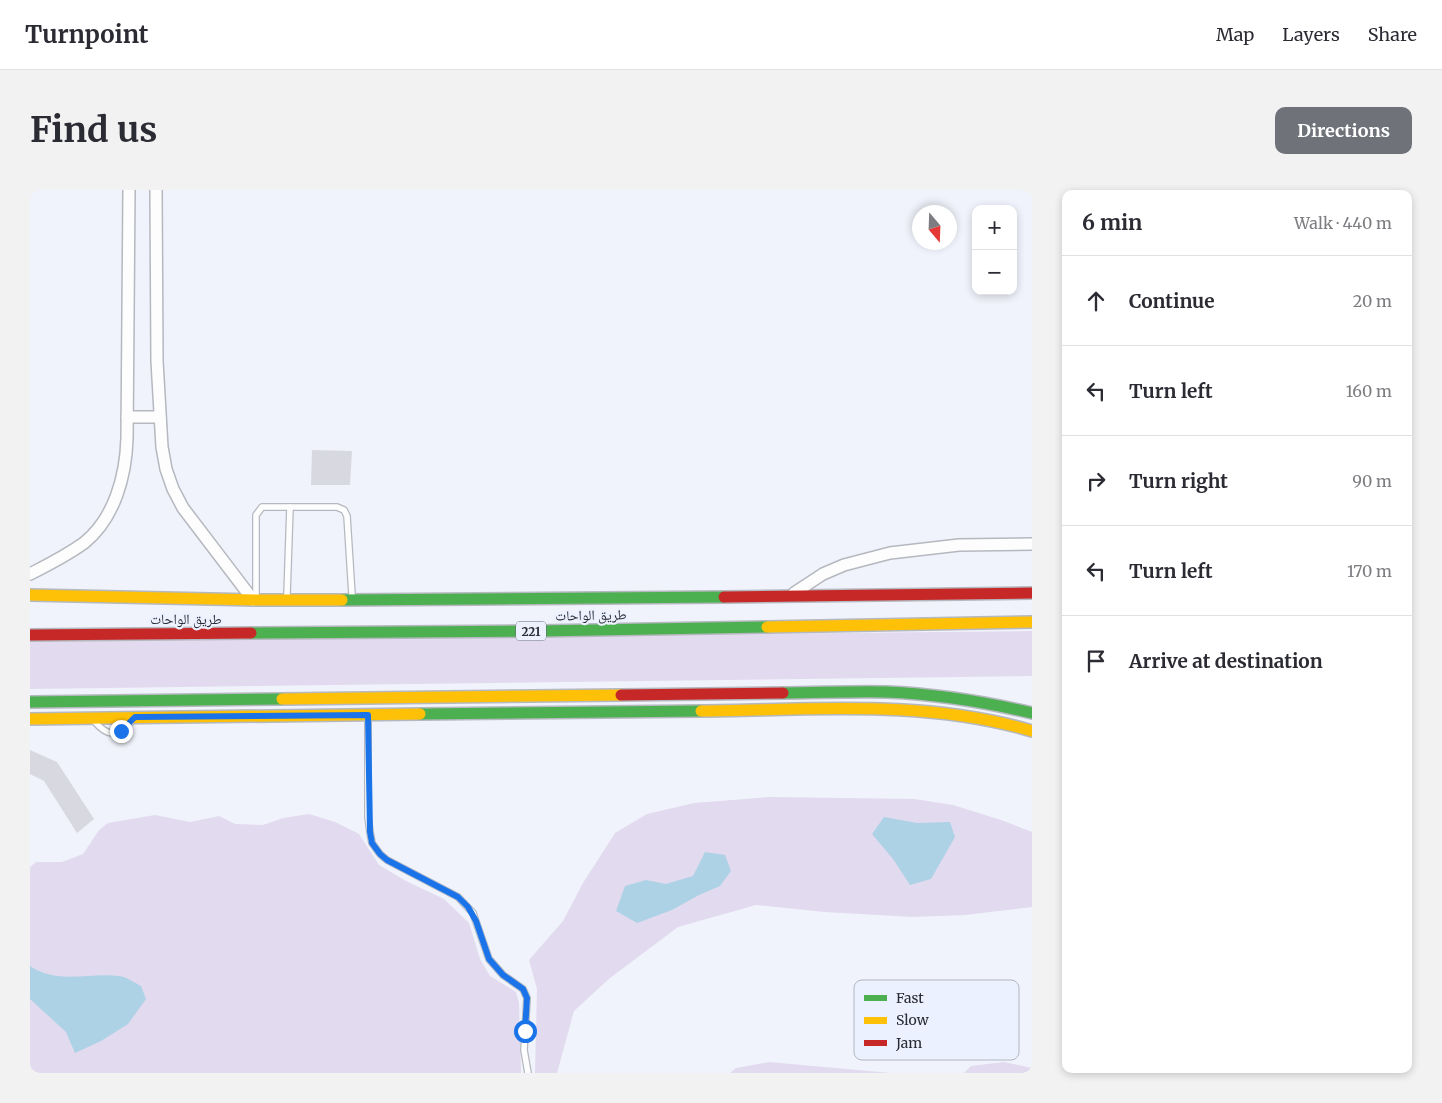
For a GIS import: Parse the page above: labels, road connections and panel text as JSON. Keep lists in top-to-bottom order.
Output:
{
  "streets": {
    "main road": ["طريق الواحات", "221"]
  },
  "legend": ["Fast", "Slow", "Jam"],
  "north": "bottom",
  "page": {
    "header": "Turnpoint",
    "nav": ["Map", "Layers", "Share"],
    "buttons": "Directions",
    "title": "Find us",
    "heading": ["6 min", "Walk · 440 m"],
    "map_buttons": ["+", "−"],
    "list": [
      ["Continue", "20 m"],
      ["Turn left", "160 m"],
      ["Turn right", "90 m"],
      ["Turn left", "170 m"],
      "Arrive at destination"
    ]
  }
}
